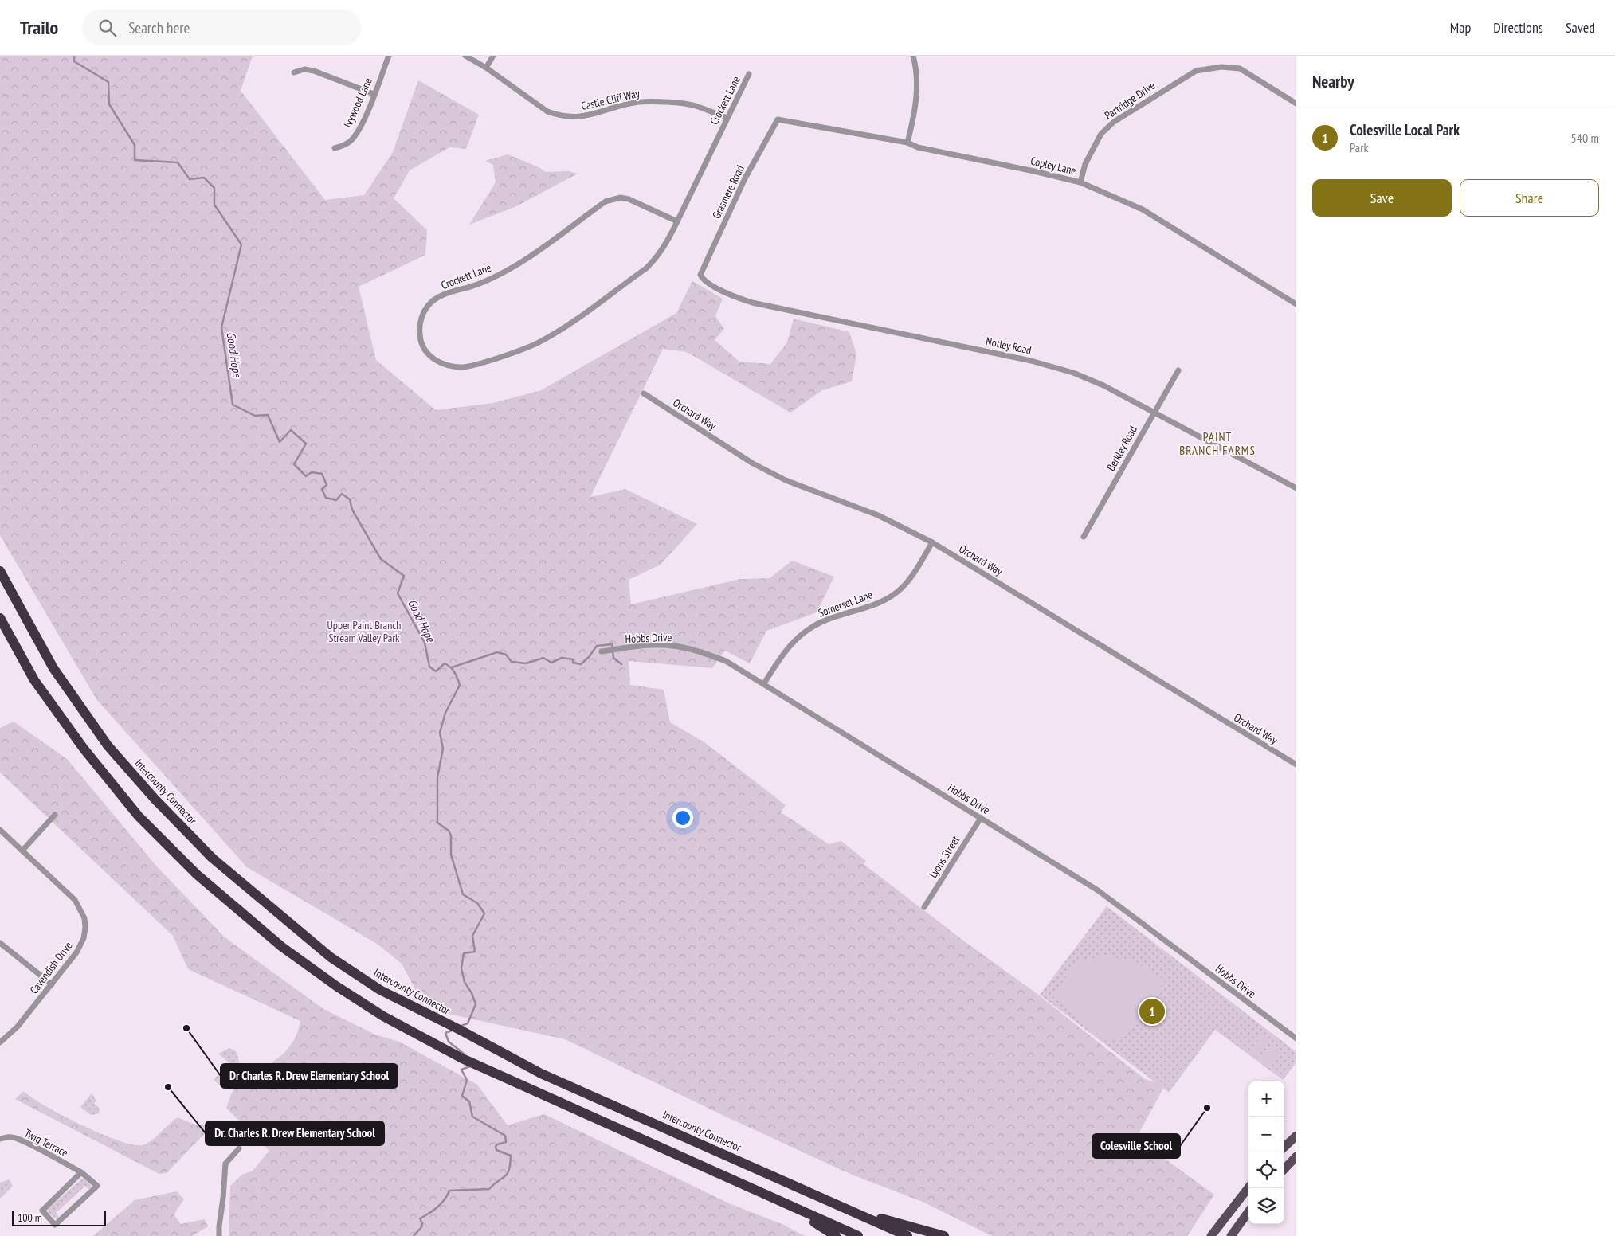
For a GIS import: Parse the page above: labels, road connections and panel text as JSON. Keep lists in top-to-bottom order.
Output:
{
  "streets": {
    "highway": ["Intercounty Connector"],
    "street": [
      "Castle Cliff Way",
      "Crockett Lane",
      "Partridge Drive",
      "Ivywood Lane",
      "Copley Lane",
      "Grasmere Road",
      "Notley Road",
      "Orchard Way",
      "Berkley Road",
      "Somerset Lane",
      "Hobbs Drive",
      "Lyons Street",
      "Cavendish Drive",
      "Twig Terrace"
    ]
  },
  "crossings": [
    ["Castle Cliff Way", "Crockett Lane"],
    ["Partridge Drive", "Copley Lane"],
    ["Copley Lane", "Grasmere Road"],
    ["Grasmere Road", "Notley Road"],
    ["Notley Road", "Berkley Road"],
    ["Orchard Way", "Somerset Lane"],
    ["Somerset Lane", "Hobbs Drive"],
    ["Hobbs Drive", "Lyons Street"]
  ],
  "districts": ["PAINT BRANCH FARMS"],
  "water": ["Good Hope"],
  "parks": ["Upper Paint Branch Stream Valley Park"],
  "places": ["Dr Charles R. Drew Elementary School", "Dr. Charles R. Drew Elementary School", "Colesville School"],
  "scale_bar": "100 m",
  "page": {
    "header": "Trailo",
    "search": "Search here",
    "nav": ["Map", "Directions", "Saved"],
    "heading": "Nearby",
    "list": [
      {
        "mark": "1",
        "name": "Colesville Local Park",
        "note": "Park",
        "value": "540 m"
      }
    ],
    "buttons": ["Save", "Share"],
    "pins": "1",
    "map_buttons": ["+", "−"],
    "scale": "100 m"
  }
}
